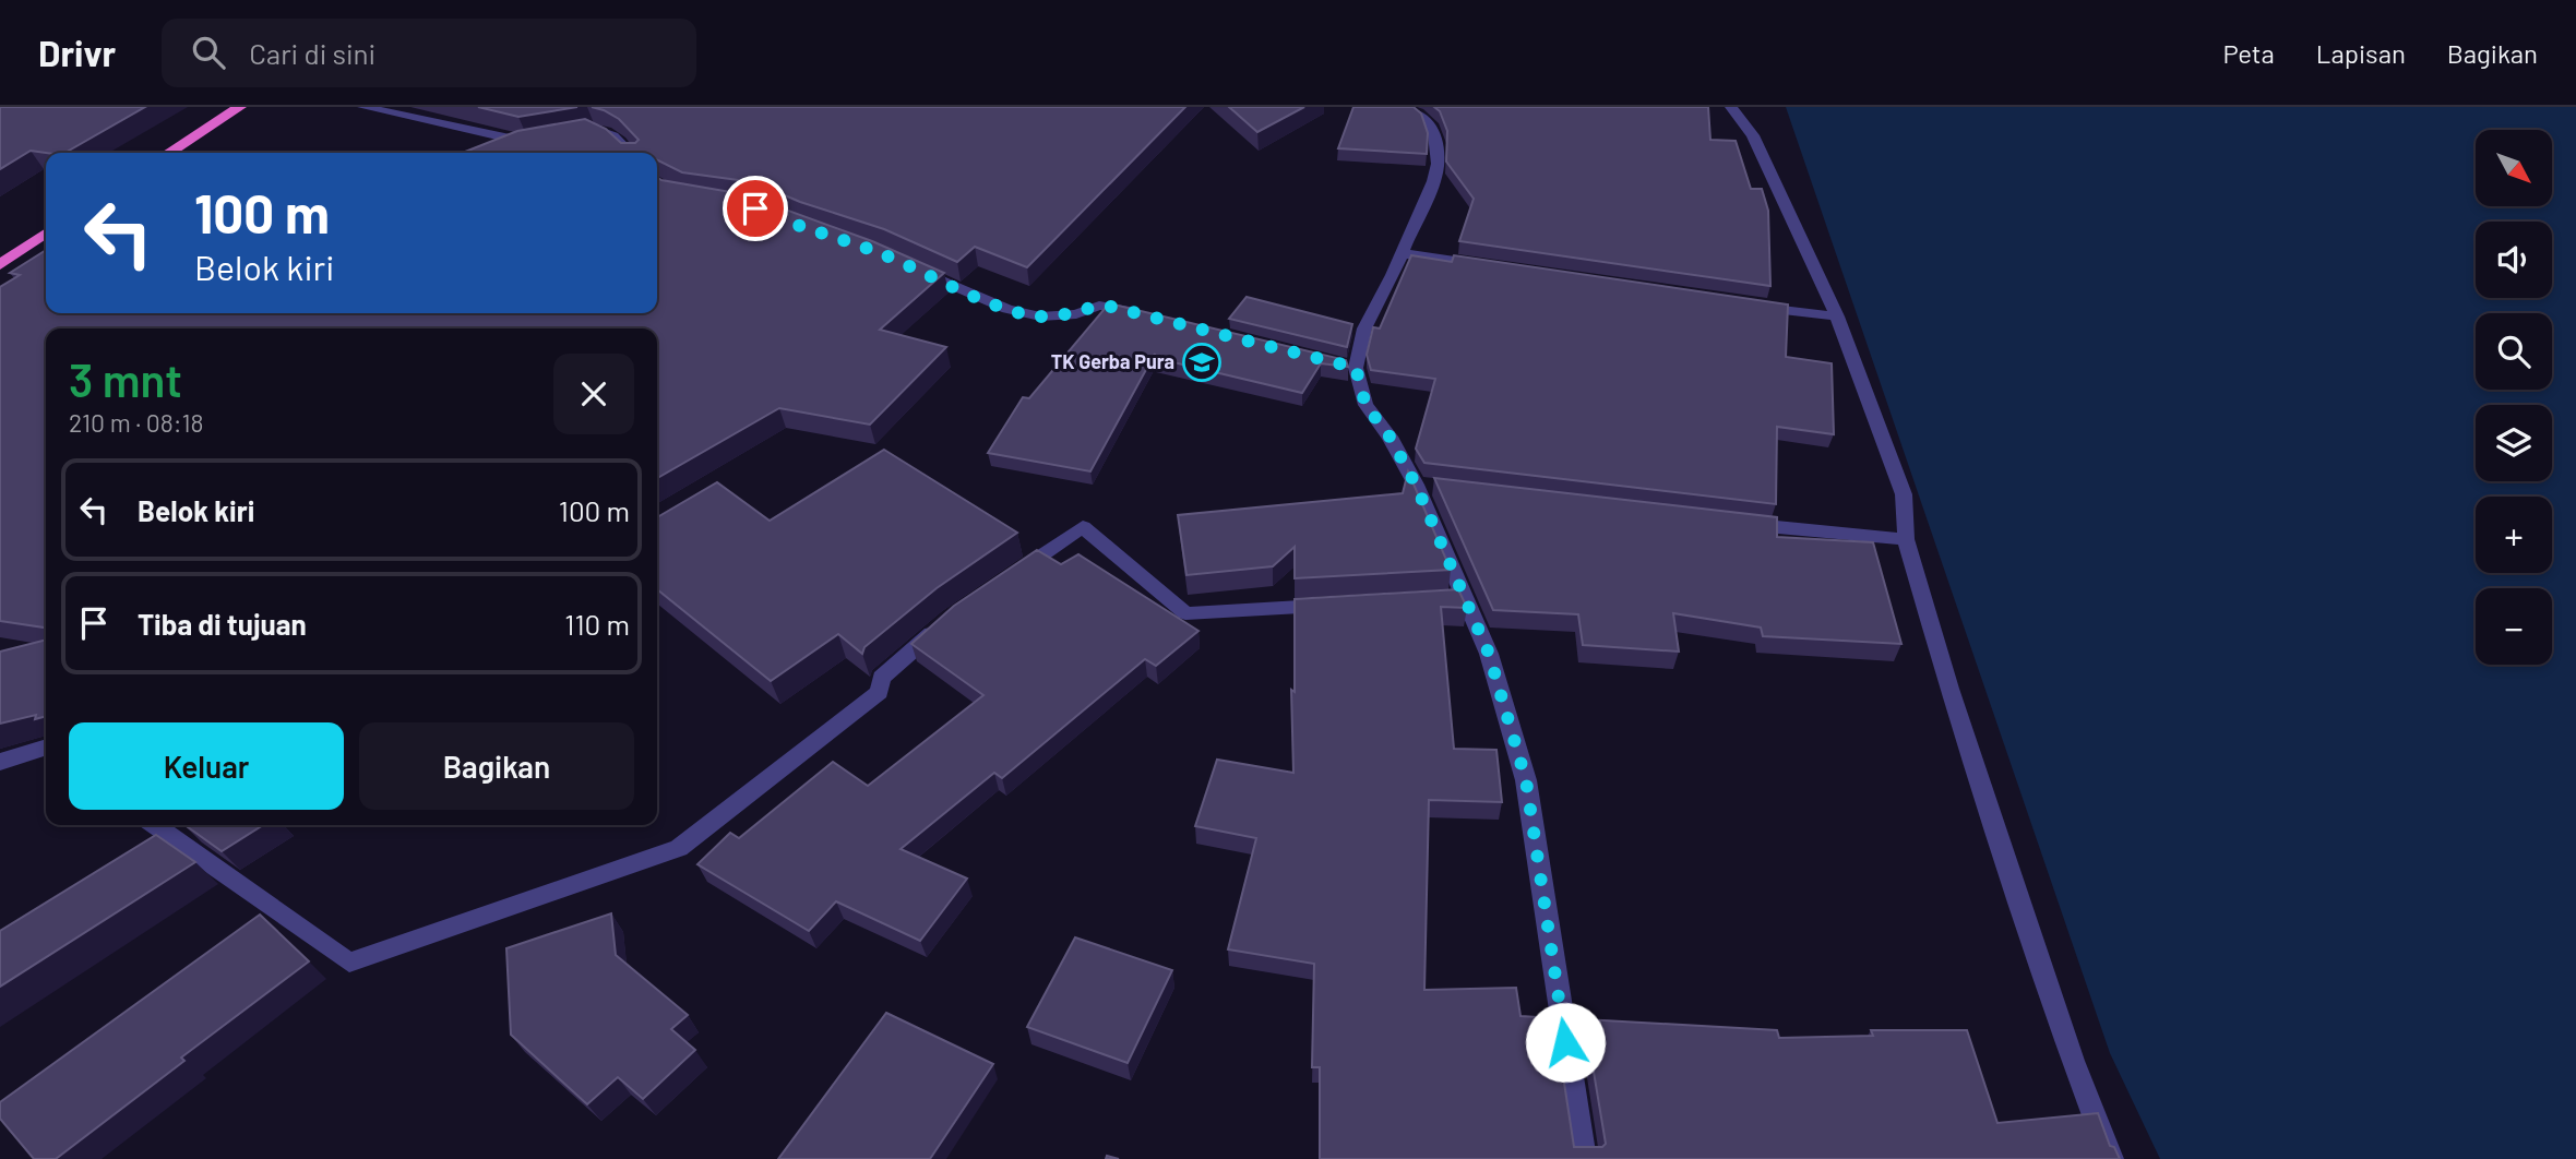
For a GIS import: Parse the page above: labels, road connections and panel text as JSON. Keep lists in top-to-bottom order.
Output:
{
  "places": {
    "school or university": ["TK Gerba Pura"]
  },
  "north": "bottom right",
  "page": {
    "header": "Drivr",
    "search": "Cari di sini",
    "nav": ["Peta", "Lapisan", "Bagikan"],
    "map_buttons": ["+", "−"],
    "turn": ["100 m", "Belok kiri"],
    "heading": ["3 mnt", "210 m · 08:18"],
    "list": [
      {
        "name": "Belok kiri",
        "value": "100 m"
      },
      {
        "name": "Tiba di tujuan",
        "value": "110 m"
      }
    ],
    "buttons": ["Keluar", "Bagikan"]
  }
}
